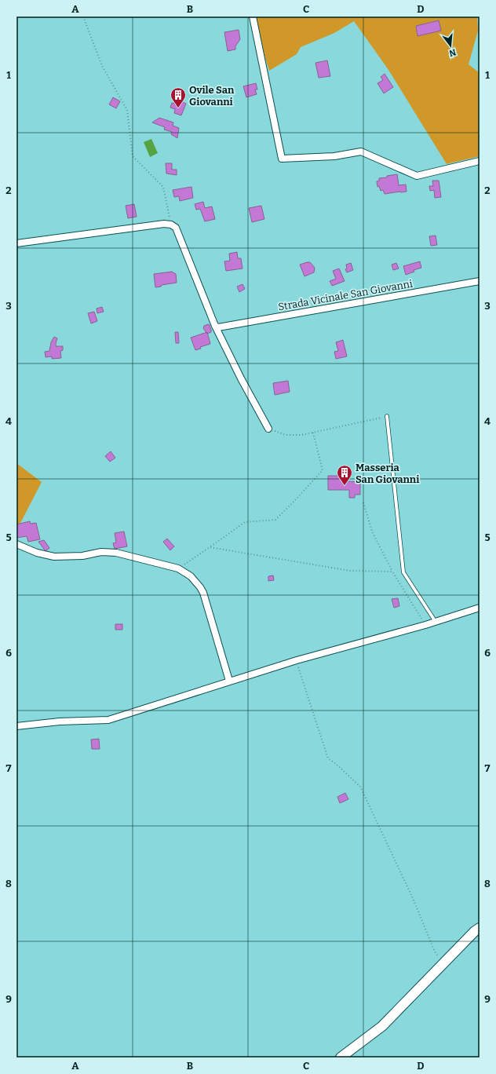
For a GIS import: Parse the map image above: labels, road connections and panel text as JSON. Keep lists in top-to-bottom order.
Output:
{
  "streets": {
    "street": ["Strada Vicinale San Giovanni"]
  },
  "places": {
    "building": ["Ovile San Giovanni", "Masseria San Giovanni"]
  },
  "north": "bottom",
  "grid": {
    "columns": [
      "A",
      "B",
      "C",
      "D"
    ],
    "rows": [
      "1",
      "2",
      "3",
      "4",
      "5",
      "6",
      "7",
      "8",
      "9"
    ]
  }
}
